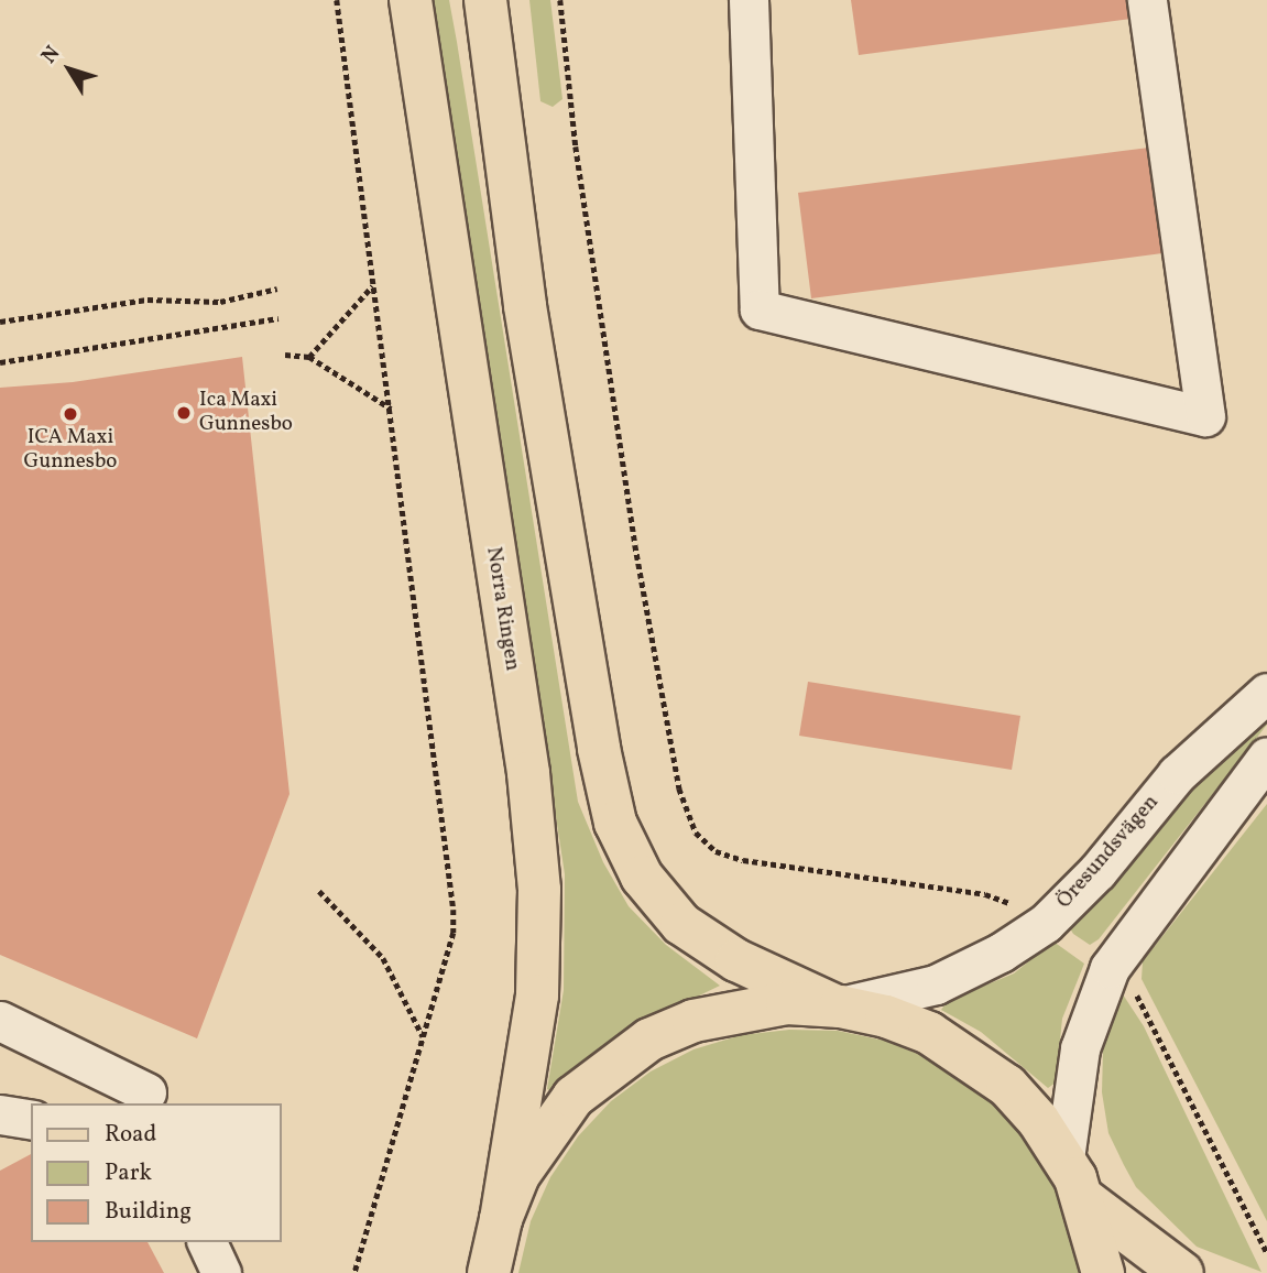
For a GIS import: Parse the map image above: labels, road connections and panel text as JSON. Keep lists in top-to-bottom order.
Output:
{
  "streets": {
    "main road": ["Norra Ringen"],
    "lane": ["Öresundsvägen"]
  },
  "places": ["Ica Maxi Gunnesbo", "ICA Maxi Gunnesbo"],
  "legend": ["Road", "Park", "Building"],
  "north": "top left"
}
